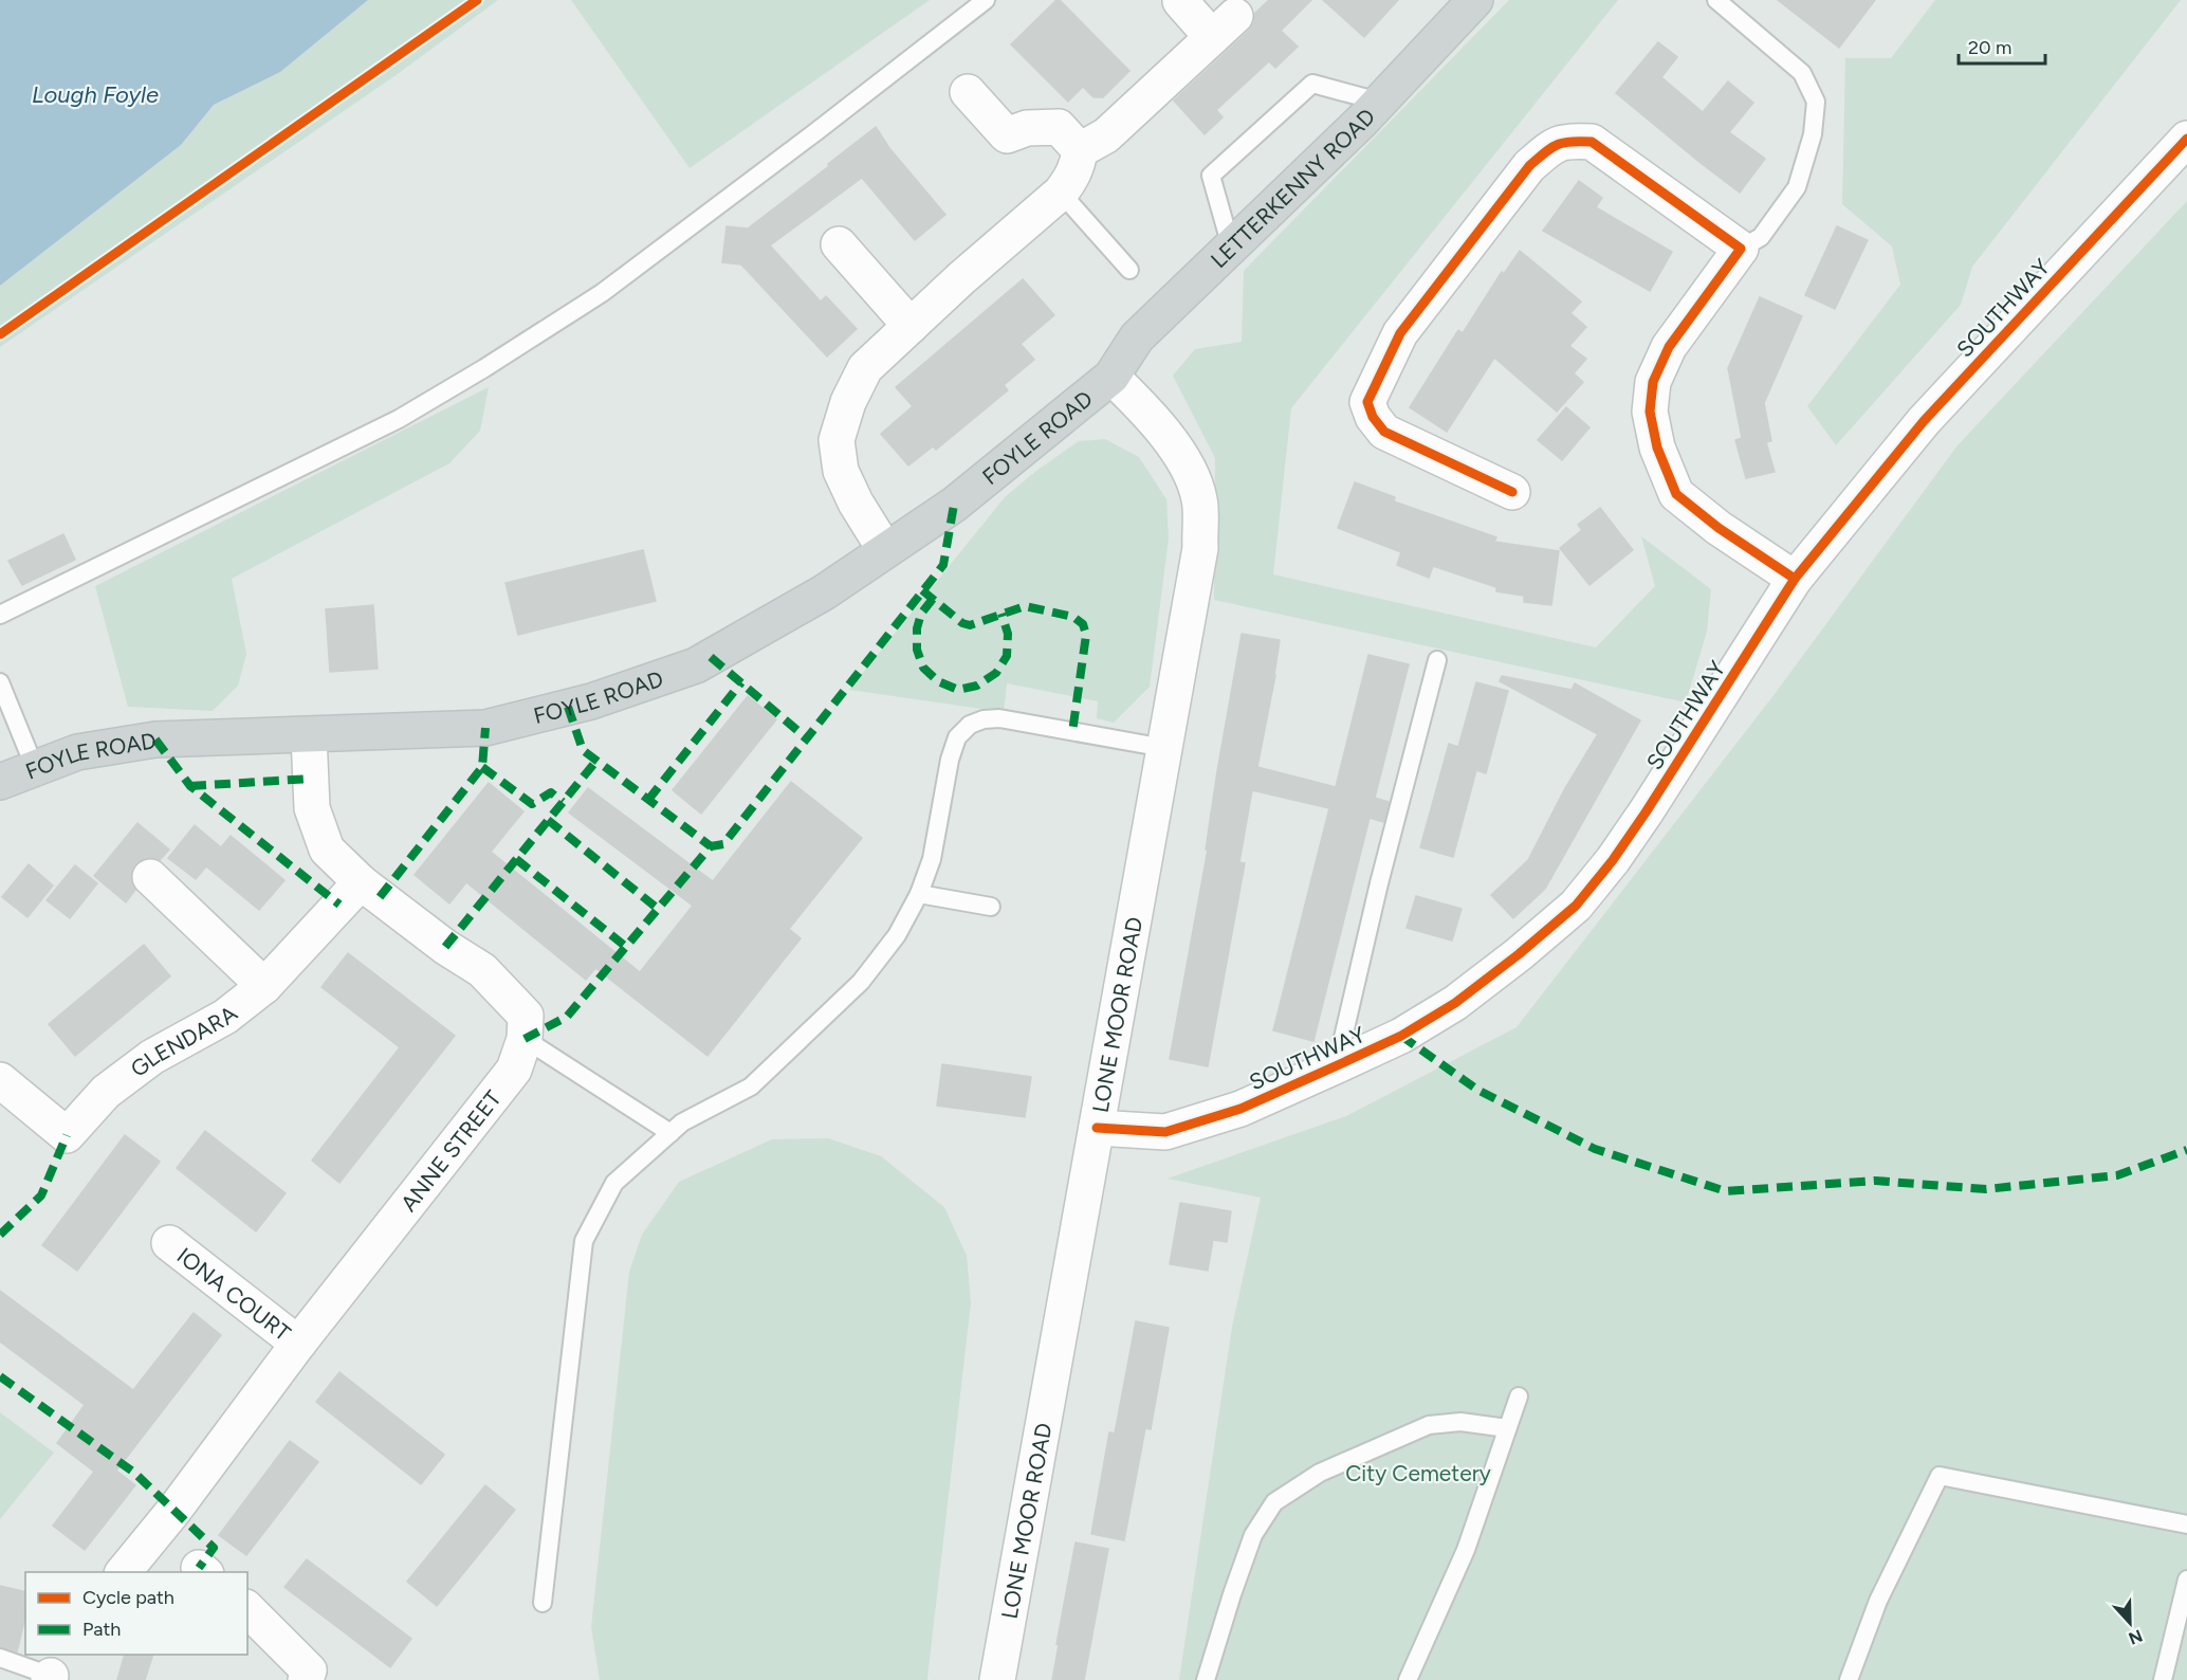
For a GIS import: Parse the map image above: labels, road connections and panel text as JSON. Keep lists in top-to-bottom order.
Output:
{
  "streets": {
    "main road": ["LETTERKENNY ROAD", "FOYLE ROAD"],
    "street": [
      "SOUTHWAY",
      "LONE MOOR ROAD",
      "GLENDARA",
      "ANNE STREET",
      "IONA COURT"
    ]
  },
  "crossings": [
    ["LETTERKENNY ROAD", "FOYLE ROAD"],
    ["LETTERKENNY ROAD", "LONE MOOR ROAD"],
    ["SOUTHWAY", "LONE MOOR ROAD"],
    ["FOYLE ROAD", "LONE MOOR ROAD"],
    ["FOYLE ROAD", "ANNE STREET"],
    ["GLENDARA", "ANNE STREET"],
    ["ANNE STREET", "IONA COURT"]
  ],
  "water": ["Lough Foyle"],
  "parks": ["City Cemetery"],
  "legend": ["Cycle path", "Path"],
  "scale_bar": "20 m",
  "north": "bottom"
}
